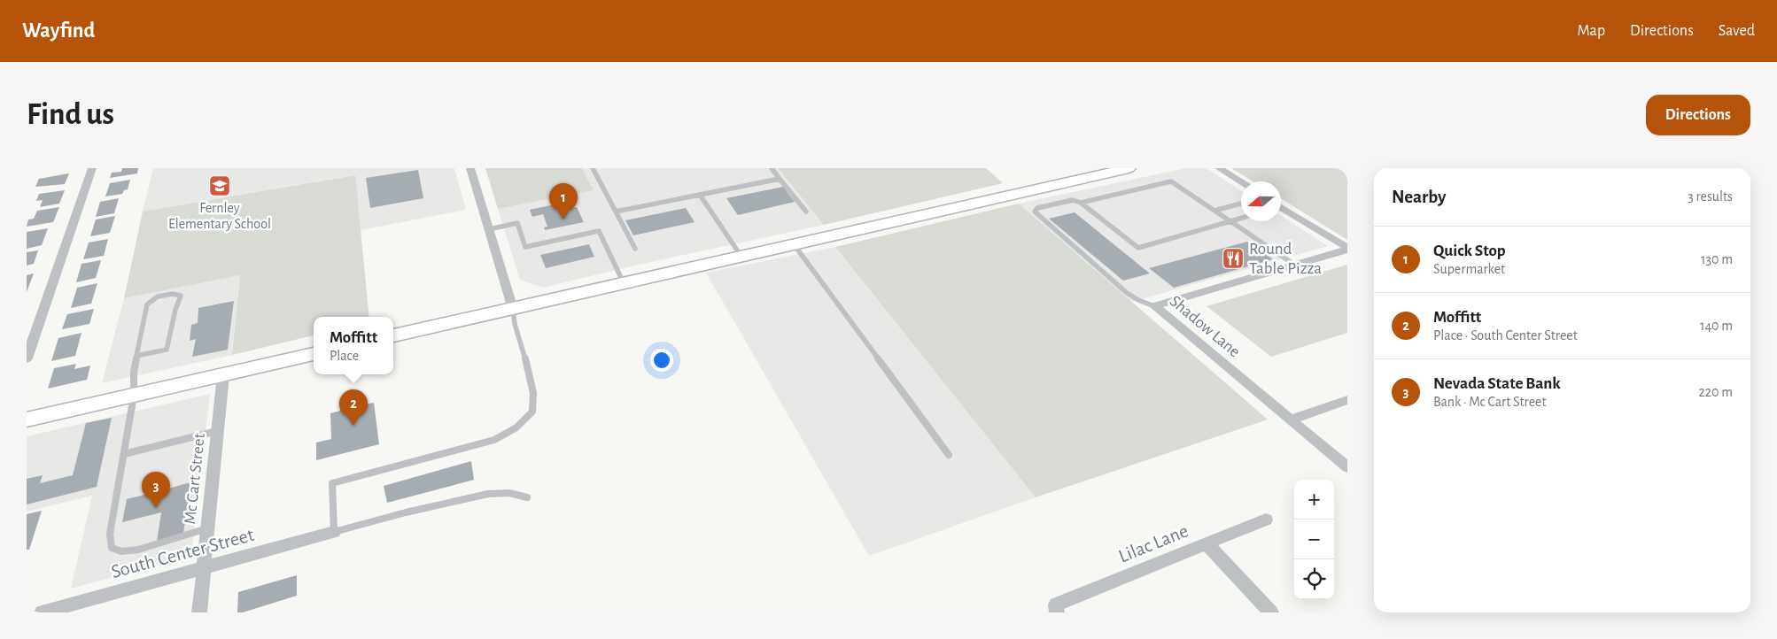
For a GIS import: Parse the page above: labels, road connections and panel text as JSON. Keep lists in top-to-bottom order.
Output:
{
  "streets": {
    "street": [
      "Shadow Lane",
      "Mc Cart Street",
      "Lilac Lane",
      "South Center Street"
    ]
  },
  "crossings": [
    ["Mc Cart Street", "South Center Street"]
  ],
  "places": {
    "school or university": ["Fernley Elementary School"],
    "restaurant": ["Round Table Pizza"]
  },
  "north": "left",
  "page": {
    "header": "Wayfind",
    "nav": ["Map", "Directions", "Saved"],
    "buttons": "Directions",
    "title": "Find us",
    "heading": ["Nearby", "3 results"],
    "pins": ["1", "2", "3"],
    "list": [
      {
        "mark": "1",
        "name": "Quick Stop",
        "note": "Supermarket",
        "value": "130 m"
      },
      {
        "mark": "2",
        "name": "Moffitt",
        "note": "Place · South Center Street",
        "value": "140 m"
      },
      {
        "mark": "3",
        "name": "Nevada State Bank",
        "note": "Bank · Mc Cart Street",
        "value": "220 m"
      }
    ],
    "popup": ["Moffitt", "Place"],
    "map_buttons": ["+", "−"]
  }
}
